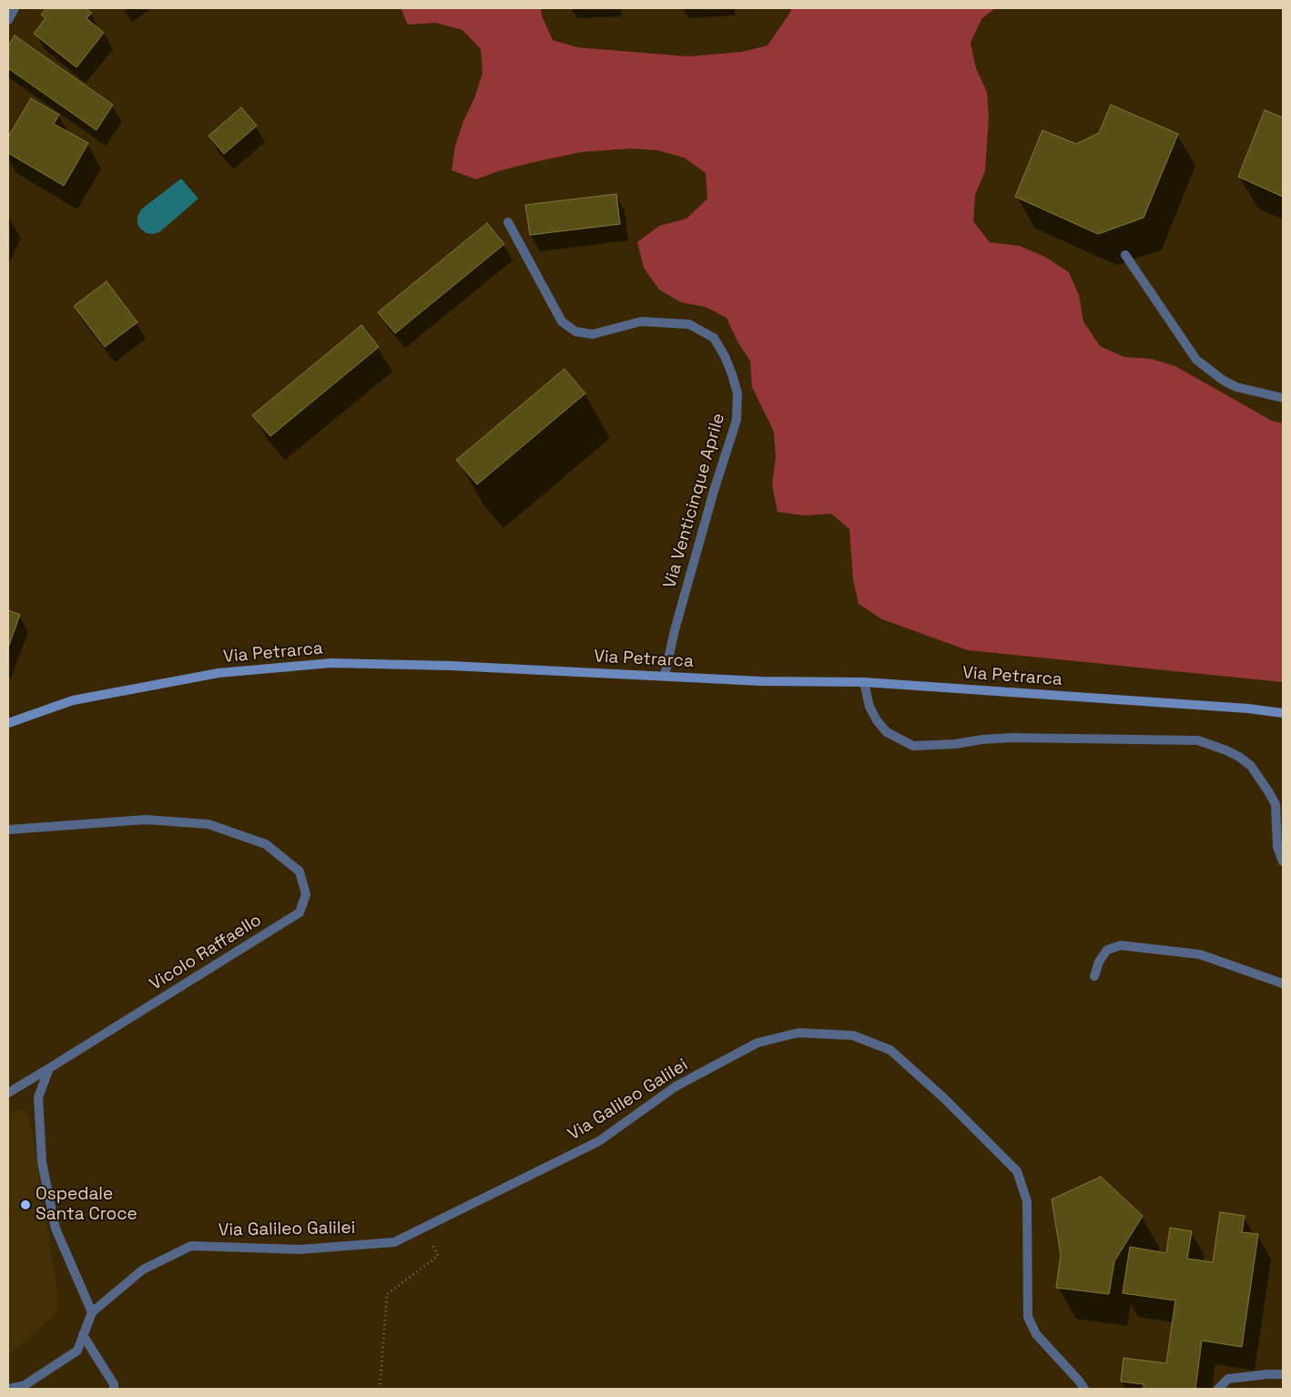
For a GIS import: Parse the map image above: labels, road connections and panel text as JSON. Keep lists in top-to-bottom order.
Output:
{
  "streets": {
    "street": [
      "Via Venticinque Aprile",
      "Via Petrarca",
      "Vicolo Raffaello",
      "Via Galileo Galilei"
    ]
  },
  "crossings": [
    ["Via Venticinque Aprile", "Via Petrarca"]
  ],
  "places": ["Ospedale Santa Croce"]
}
